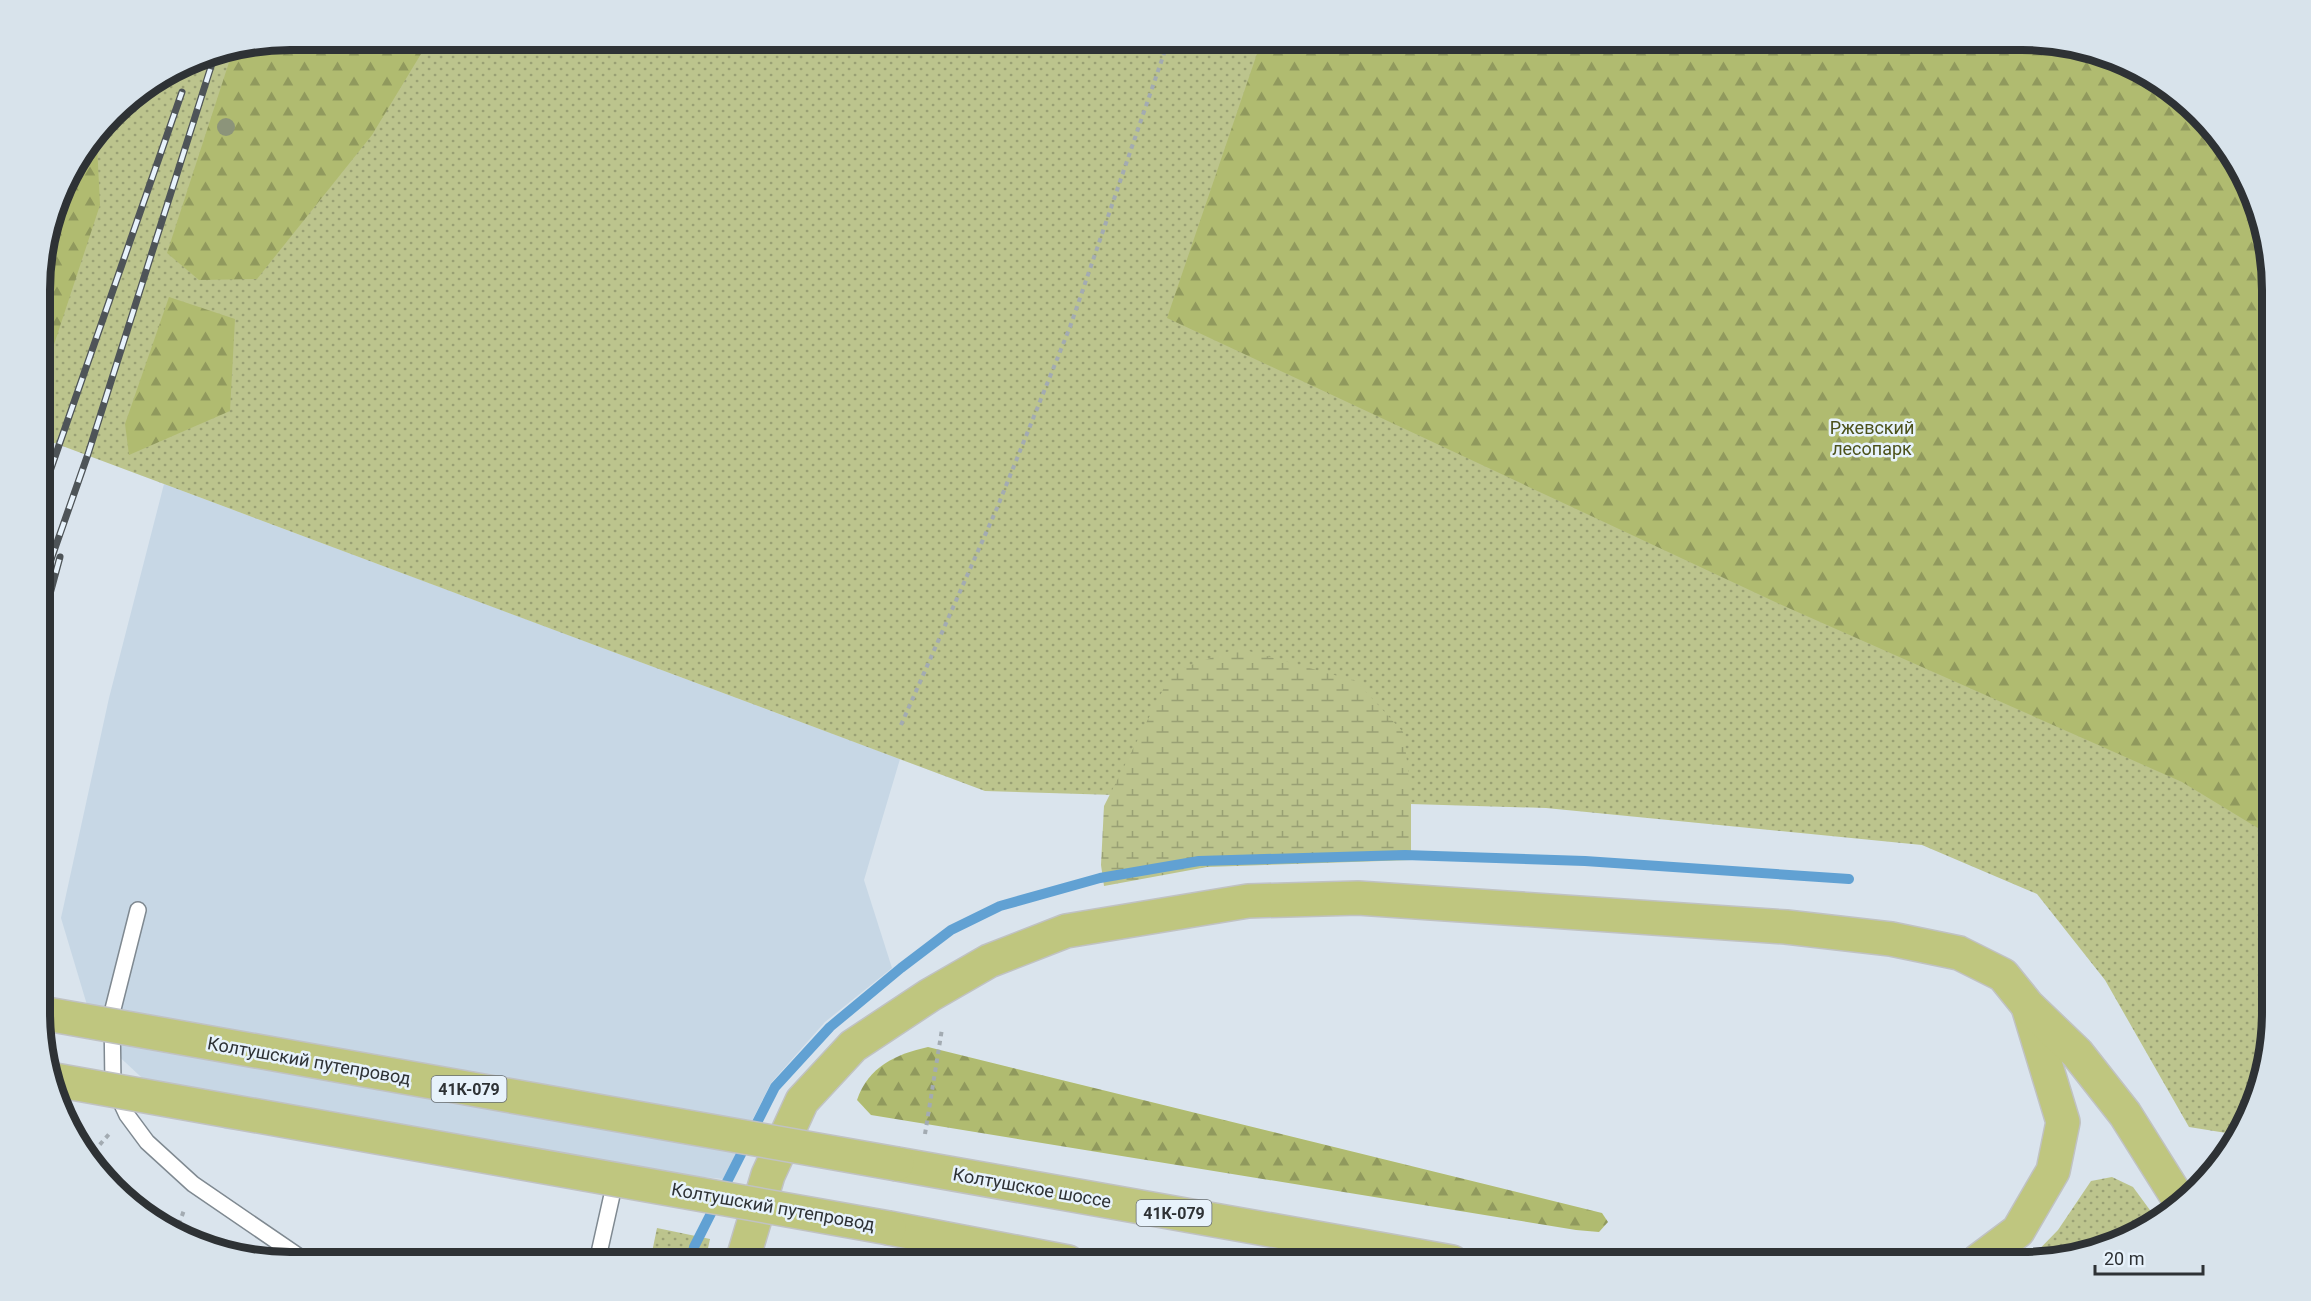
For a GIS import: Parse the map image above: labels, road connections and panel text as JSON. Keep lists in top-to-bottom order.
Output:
{
  "streets": {
    "main road": ["Колтушский путепровод", "41К-079", "Колтушское шоссе"]
  },
  "crossings": [
    ["Колтушский путепровод", "Колтушское шоссе"]
  ],
  "parks": ["Ржевский лесопарк"],
  "scale_bar": "20 m"
}
